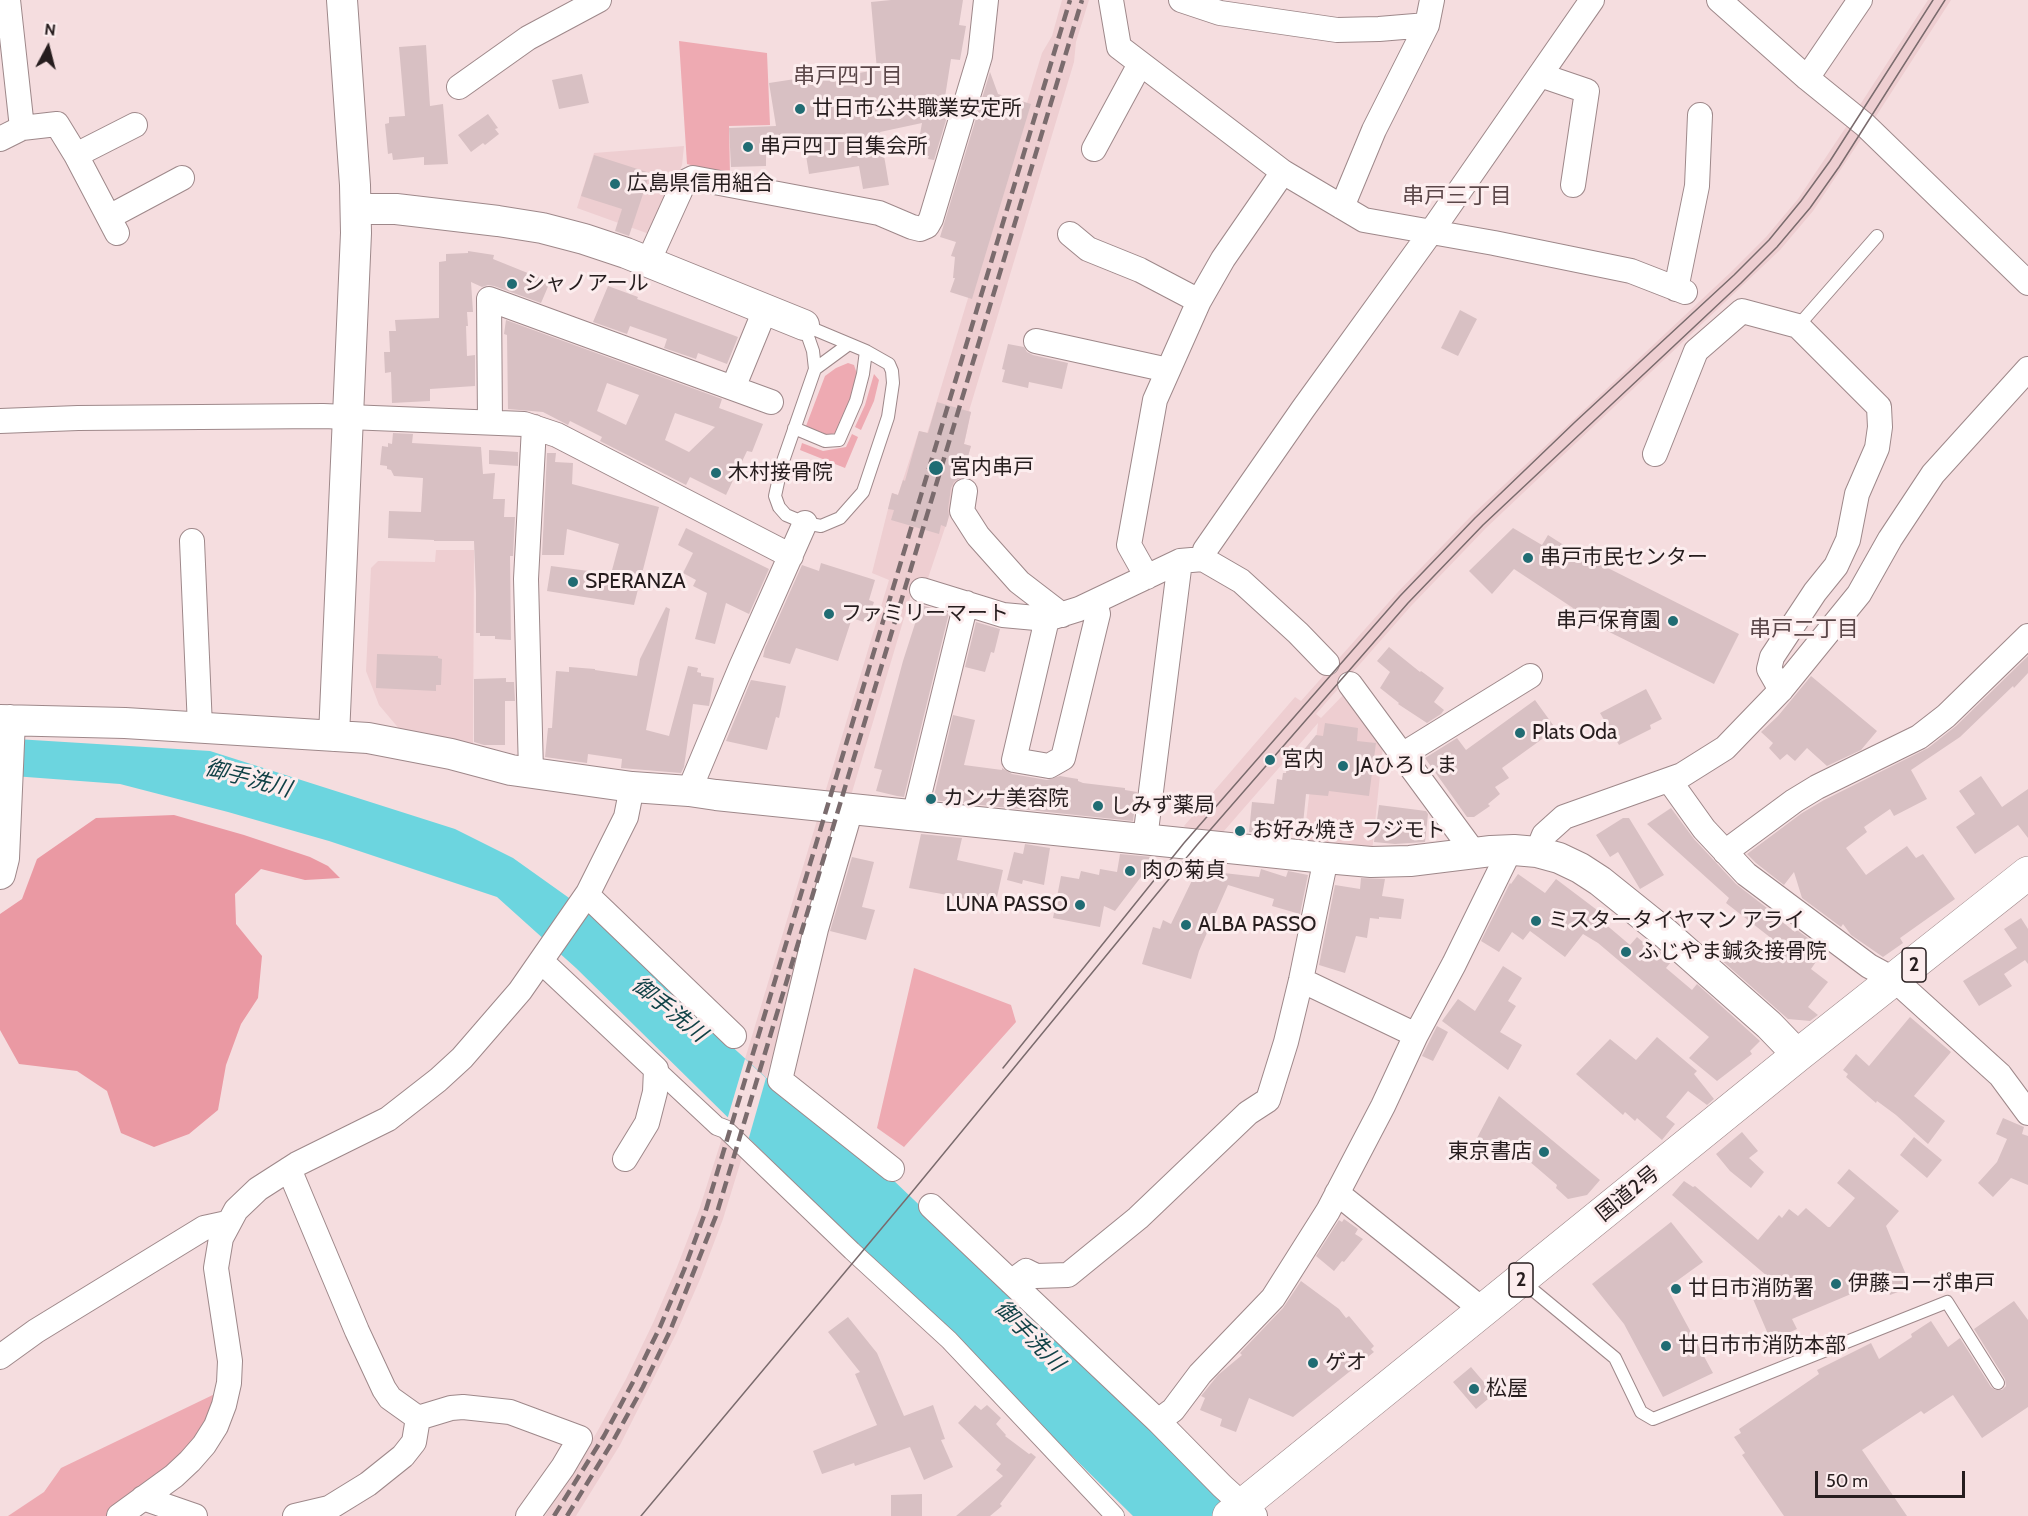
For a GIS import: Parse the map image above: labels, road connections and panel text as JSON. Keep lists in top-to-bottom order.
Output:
{
  "streets": {
    "highway": ["2", "国道2号"]
  },
  "districts": ["串戸四丁目", "串戸三丁目", "串戸二丁目"],
  "water": ["御手洗川"],
  "places": [
    "廿日市公共職業安定所",
    "串戸四丁目集会所",
    "広島県信用組合",
    "シャノアール",
    "宮内串戸",
    "木村接骨院",
    "串戸市民センター",
    "SPERANZA",
    "ファミリーマート",
    "串戸保育園",
    "Plats Oda",
    "宮内",
    "JAひろしま",
    "カンナ美容院",
    "しみず薬局",
    "お好み焼き フジモト",
    "肉の菊貞",
    "LUNA PASSO",
    "ミスタータイヤマン アライ",
    "ALBA PASSO",
    "ふじやま鍼灸接骨院",
    "東京書店",
    "伊藤コーポ串戸",
    "廿日市消防署",
    "廿日市市消防本部",
    "ゲオ",
    "松屋"
  ],
  "scale_bar": "50 m",
  "north": "top"
}
